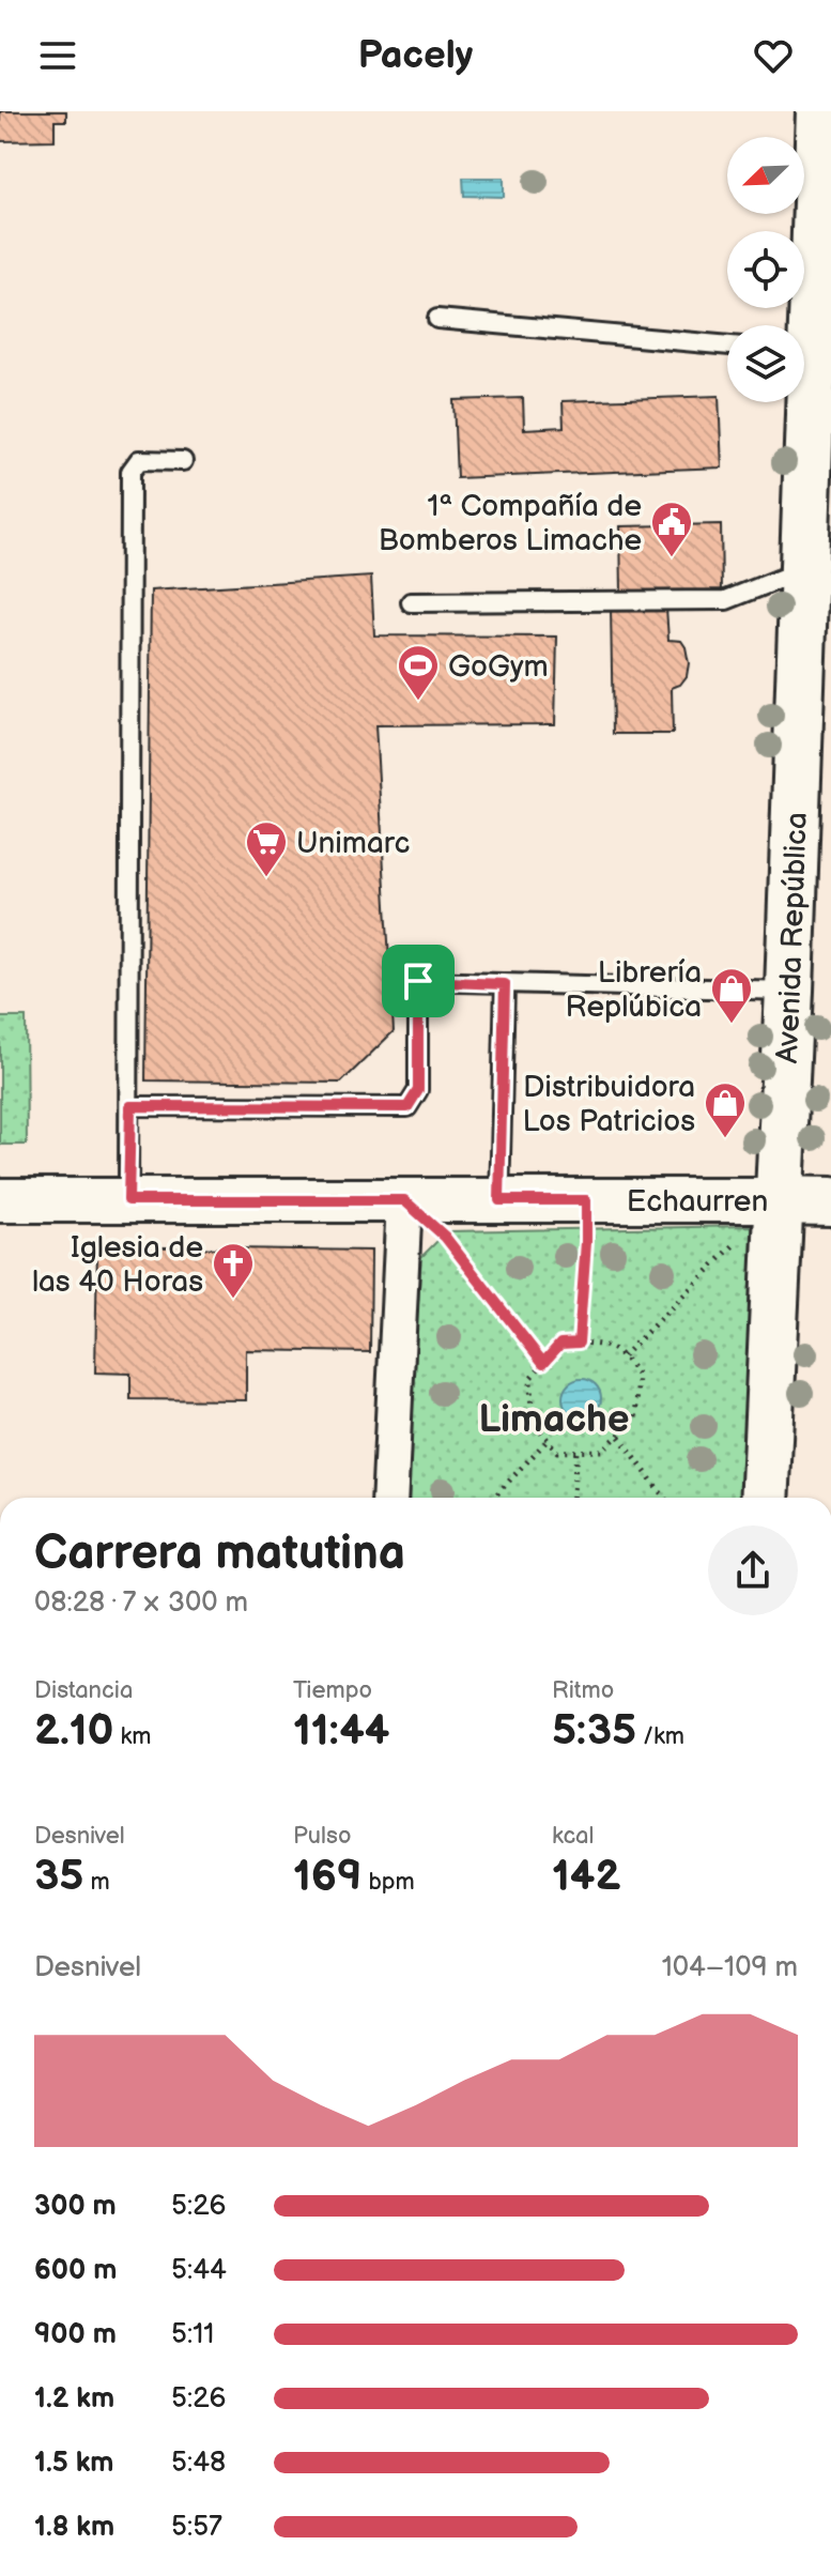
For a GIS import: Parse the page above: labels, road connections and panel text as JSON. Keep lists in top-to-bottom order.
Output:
{
  "streets": {
    "main road": ["Avenida República", "Echaurren"]
  },
  "crossings": [
    ["Avenida República", "Echaurren"]
  ],
  "districts": ["Limache"],
  "places": {
    "public building": ["1ª Compañía de Bomberos Limache"],
    "sports": ["GoGym"],
    "supermarket": ["Unimarc"],
    "shop": ["Librería Replúbica", "Distribuidora Los Patricios"],
    "church": ["Iglesia de las 40 Horas"]
  },
  "north": "bottom left",
  "page": {
    "header": "Pacely",
    "heading": ["Carrera matutina", "08:28 · 7 × 300 m"],
    "stats": [
      ["Distancia", "2.10 km"],
      ["Tiempo", "11:44"],
      ["Ritmo", "5:35 /km"],
      ["Desnivel", "35 m"],
      ["Pulso", "169 bpm"],
      ["kcal", "142"]
    ],
    "chart": ["Desnivel", "104–109 m"],
    "list": [
      {
        "name": "300 m",
        "note": "5:26"
      },
      {
        "name": "600 m",
        "note": "5:44"
      },
      {
        "name": "900 m",
        "note": "5:11"
      },
      {
        "name": "1.2 km",
        "note": "5:26"
      },
      {
        "name": "1.5 km",
        "note": "5:48"
      },
      {
        "name": "1.8 km",
        "note": "5:57"
      }
    ]
  }
}
